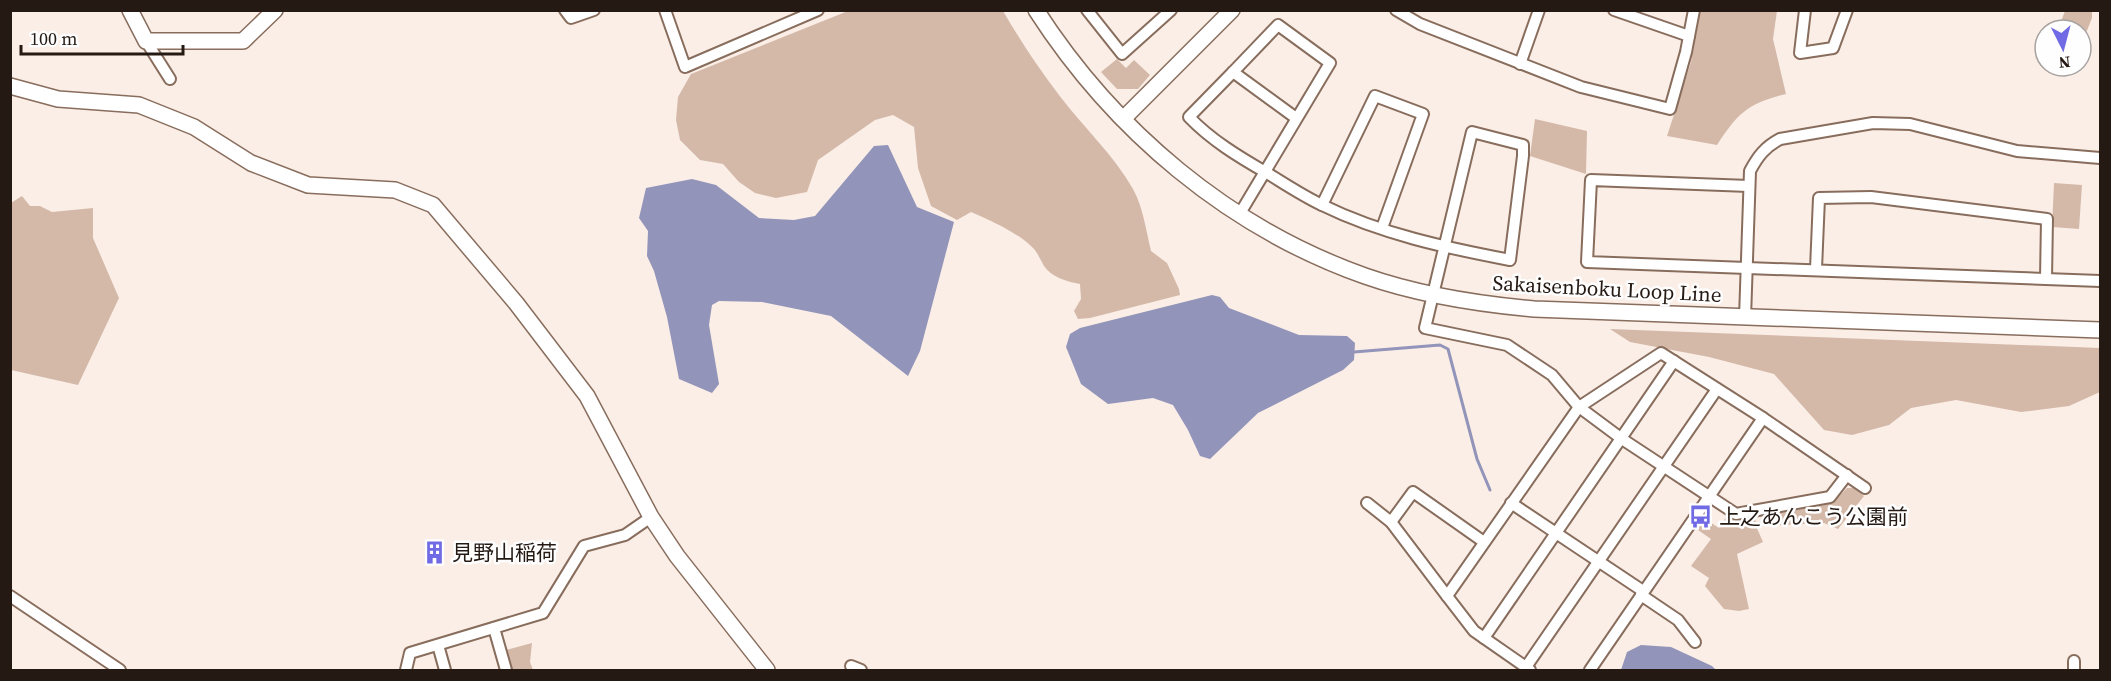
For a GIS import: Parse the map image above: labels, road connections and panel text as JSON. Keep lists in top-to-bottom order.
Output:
{
  "streets": {
    "street": ["Sakaisenboku Loop Line"]
  },
  "places": {
    "bus stop": ["上之あんこう公園前"],
    "building": ["見野山稲荷"]
  },
  "scale_bar": "100 m",
  "north": "bottom"
}
